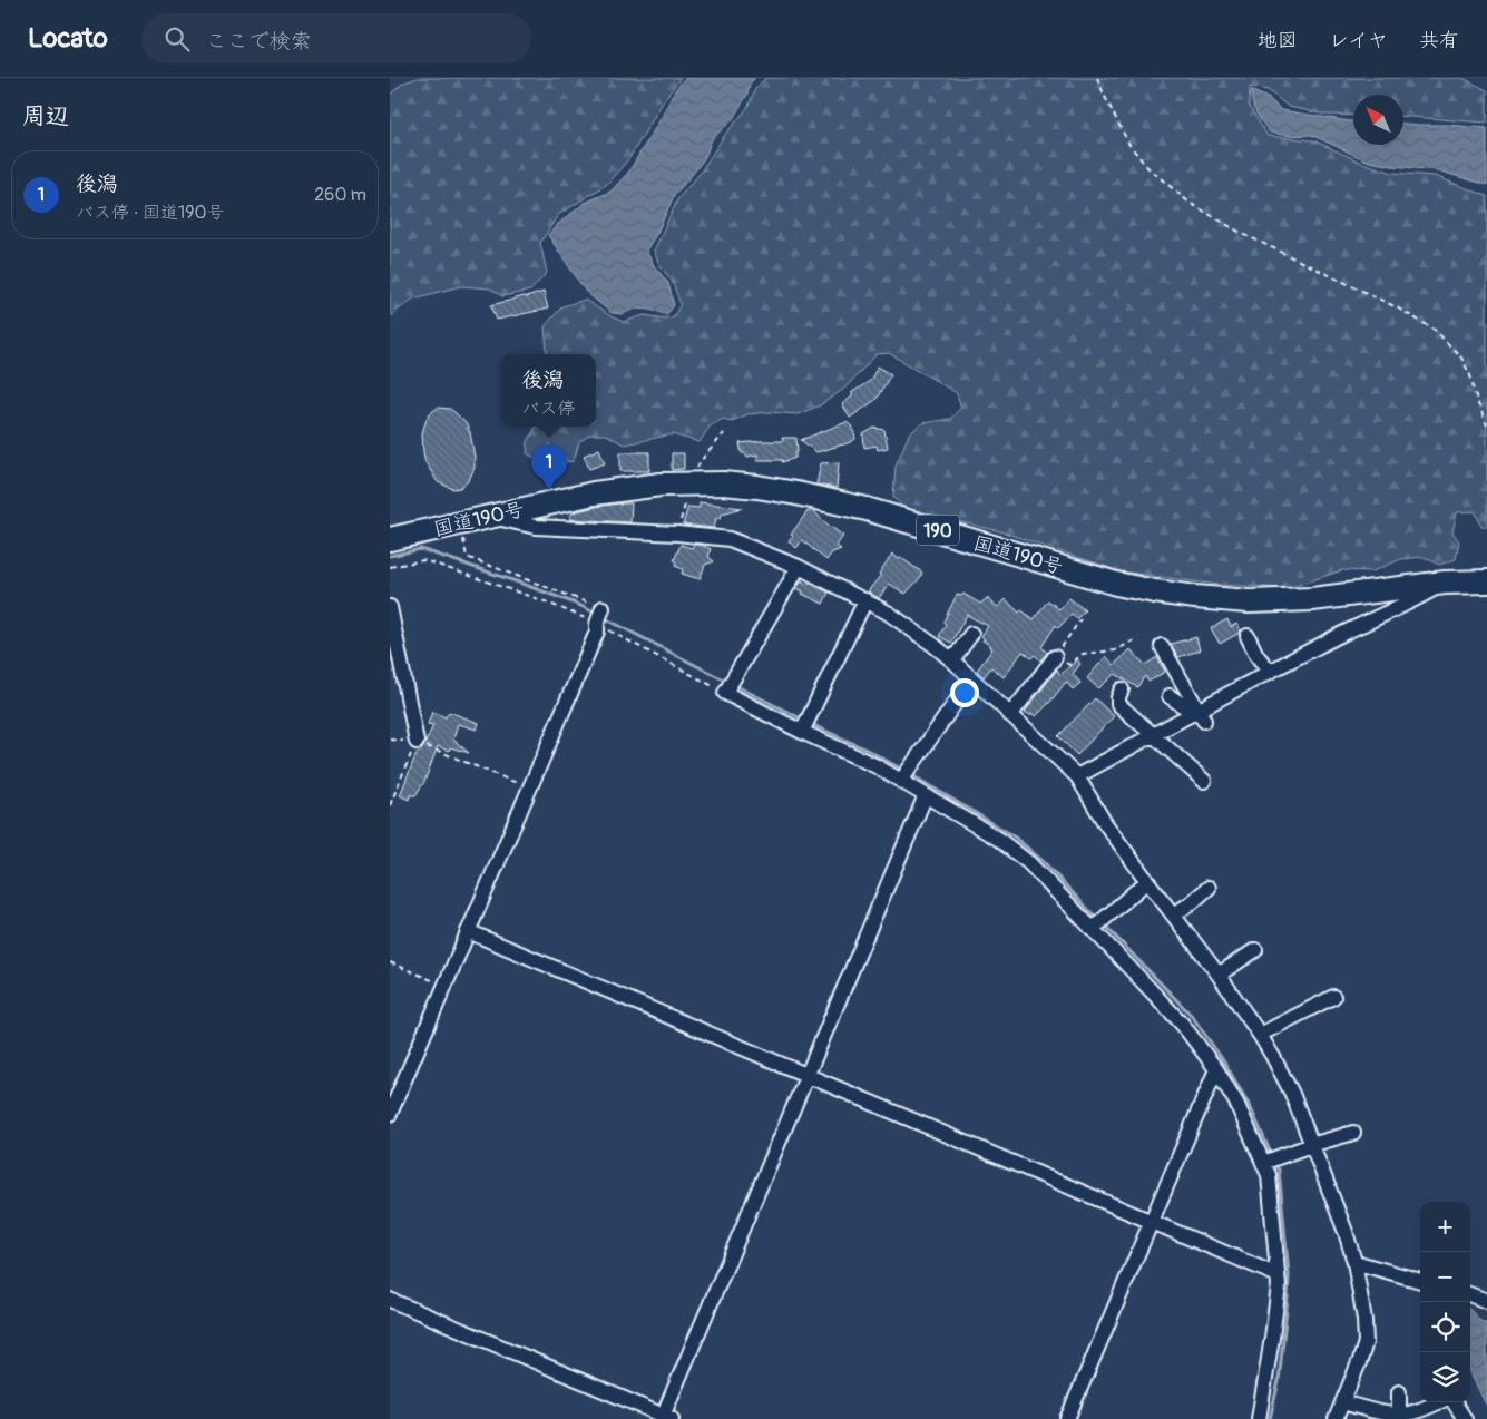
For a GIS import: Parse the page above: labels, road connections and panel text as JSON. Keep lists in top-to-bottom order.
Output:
{
  "streets": {
    "highway": ["国道190号", "190"]
  },
  "north": "top left",
  "page": {
    "header": "Locato",
    "search": "ここで検索",
    "nav": ["地図", "レイヤ", "共有"],
    "heading": "周辺",
    "list": [
      {
        "mark": "1",
        "name": "後潟",
        "note": "バス停 · 国道190号",
        "value": "260 m"
      }
    ],
    "popup": ["後潟", "バス停"],
    "pins": "1",
    "map_buttons": ["+", "−"]
  }
}
